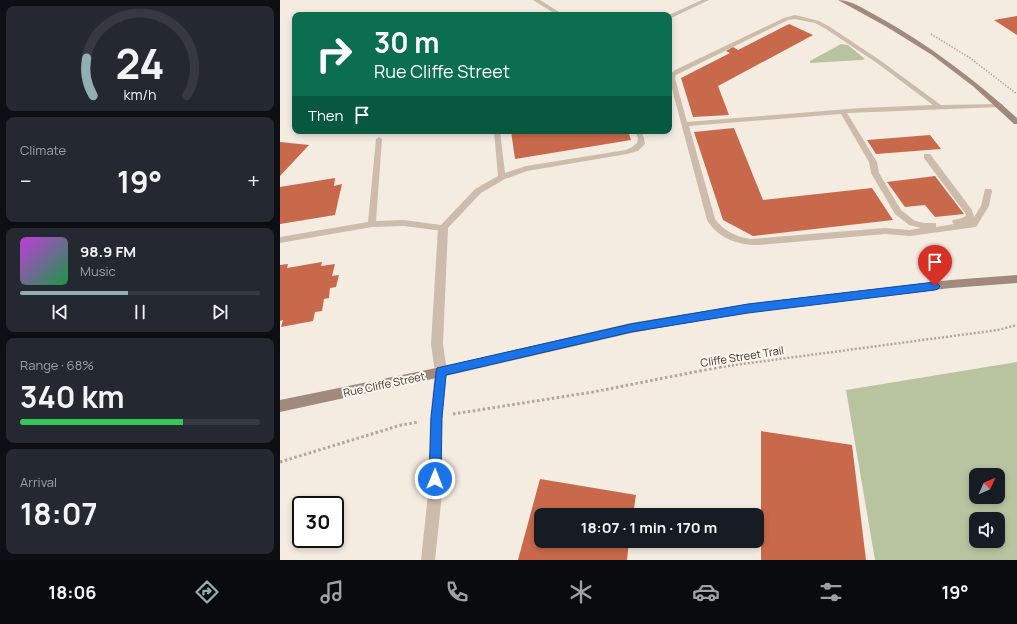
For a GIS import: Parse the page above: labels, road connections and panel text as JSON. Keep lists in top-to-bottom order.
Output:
{
  "streets": {
    "main road": ["Rue Cliffe Street"],
    "path": ["Cliffe Street Trail"]
  },
  "north": "top right",
  "page": {
    "turn": ["30 m", "Rue Cliffe Street"],
    "then": "Then",
    "tile": [
      "Climate",
      ["Range · 68%", "340 km"],
      ["Arrival", "18:07"]
    ],
    "heat": ["−", "19°", "+"],
    "song": ["98.9 FM", "Music"],
    "limit": "30",
    "trip": "18:07 · 1 min · 170 m",
    "tabs": ["18:06", "19°"],
    "gauge": ["24", "km/h"]
  }
}
